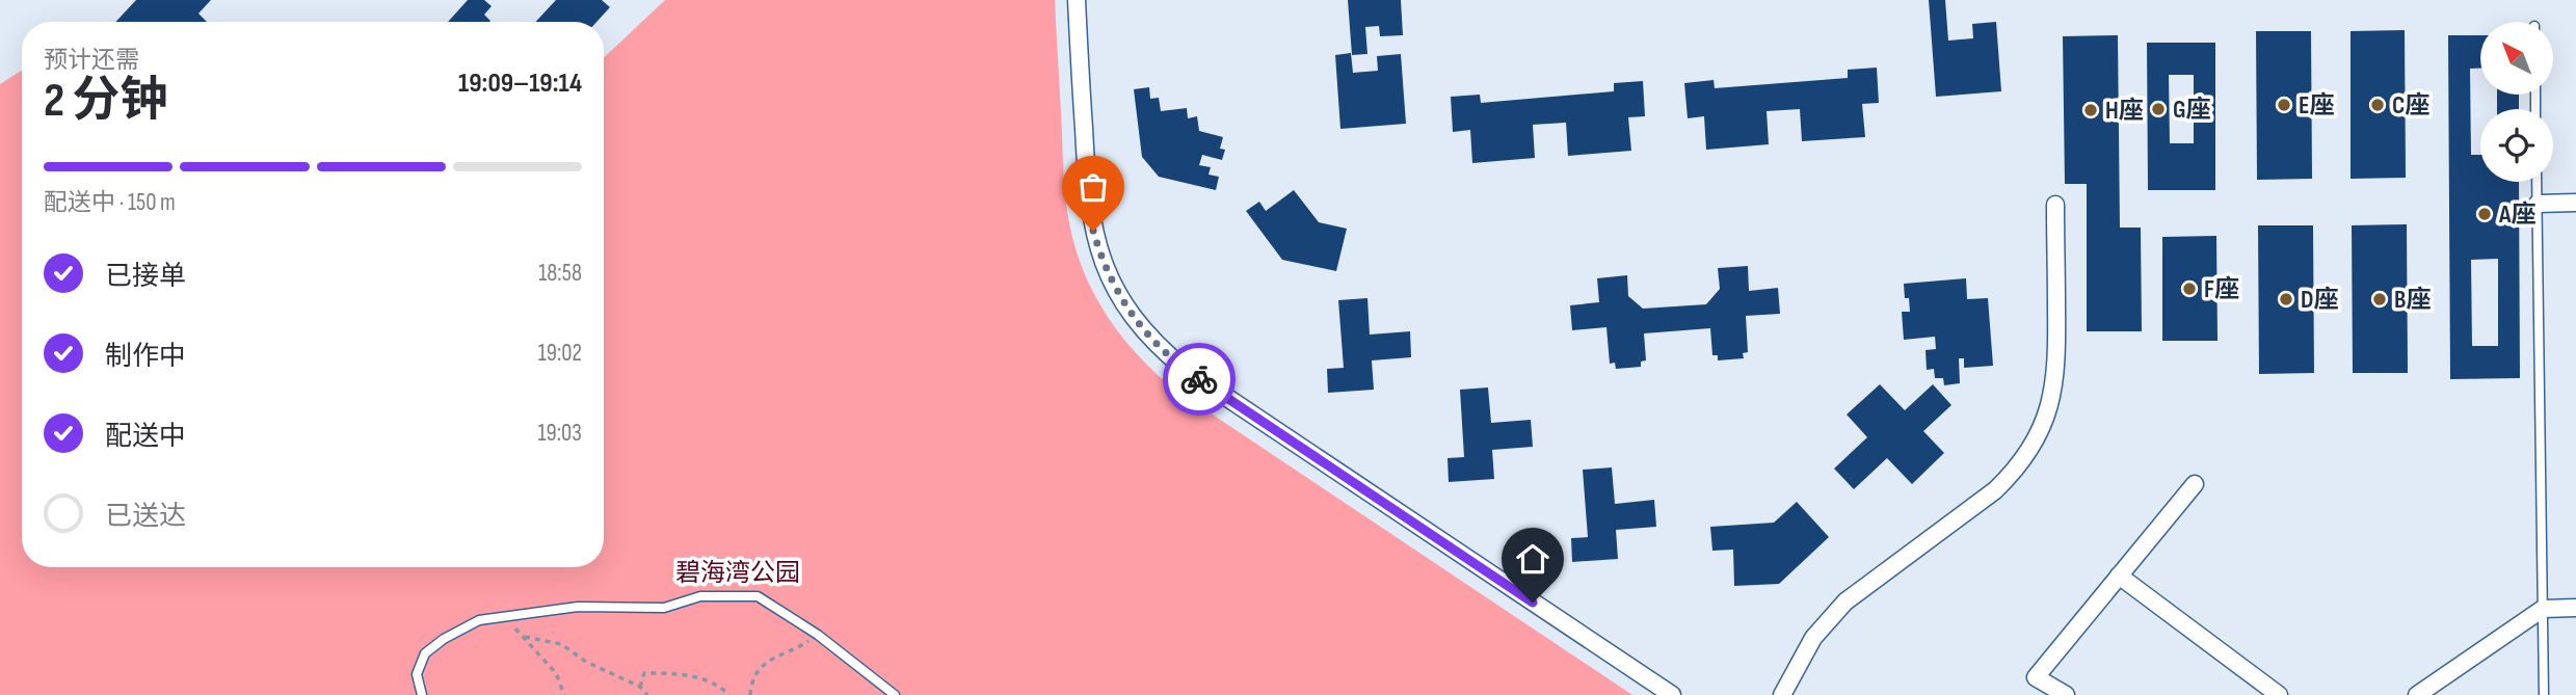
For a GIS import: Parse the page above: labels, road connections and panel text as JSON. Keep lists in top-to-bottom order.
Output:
{
  "parks": ["碧海湾公园"],
  "places": [
    "E座",
    "C座",
    "G座",
    "H座",
    "A座",
    "F座",
    "D座",
    "B座"
  ],
  "north": "top left",
  "page": {
    "heading": ["2 分钟", "预计还需", "19:09–19:14"],
    "bar": "配送中 · 150 m",
    "list": [
      ["已接单", "18:58"],
      ["制作中", "19:02"],
      ["配送中", "19:03"],
      "已送达"
    ]
  }
}
